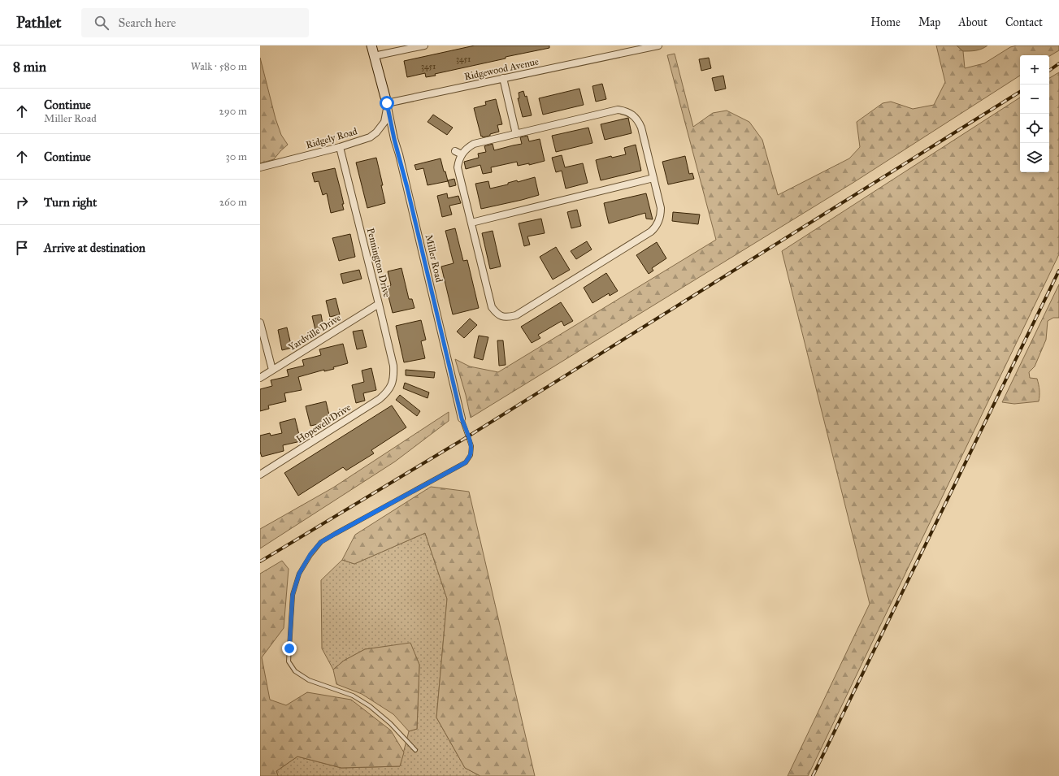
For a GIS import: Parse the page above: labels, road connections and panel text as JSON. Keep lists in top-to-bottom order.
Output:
{
  "streets": {
    "street": [
      "Ridgewood Avenue",
      "Ridgely Road",
      "Miller Road",
      "Pennington Drive",
      "Yardville Drive",
      "Hopewell Drive"
    ]
  },
  "crossings": [
    ["Ridgewood Avenue", "Ridgely Road"],
    ["Ridgewood Avenue", "Miller Road"],
    ["Ridgely Road", "Miller Road"],
    ["Ridgely Road", "Pennington Drive"],
    ["Pennington Drive", "Yardville Drive"],
    ["Pennington Drive", "Hopewell Drive"]
  ],
  "house_numbers": ["3451", "3451"],
  "page": {
    "header": "Pathlet",
    "search": "Search here",
    "nav": [
      "Home",
      "Map",
      "About",
      "Contact"
    ],
    "heading": ["8 min", "Walk · 580 m"],
    "map_buttons": ["+", "−"],
    "list": [
      ["Continue", "Miller Road", "290 m"],
      ["Continue", "30 m"],
      ["Turn right", "260 m"],
      "Arrive at destination"
    ]
  }
}
